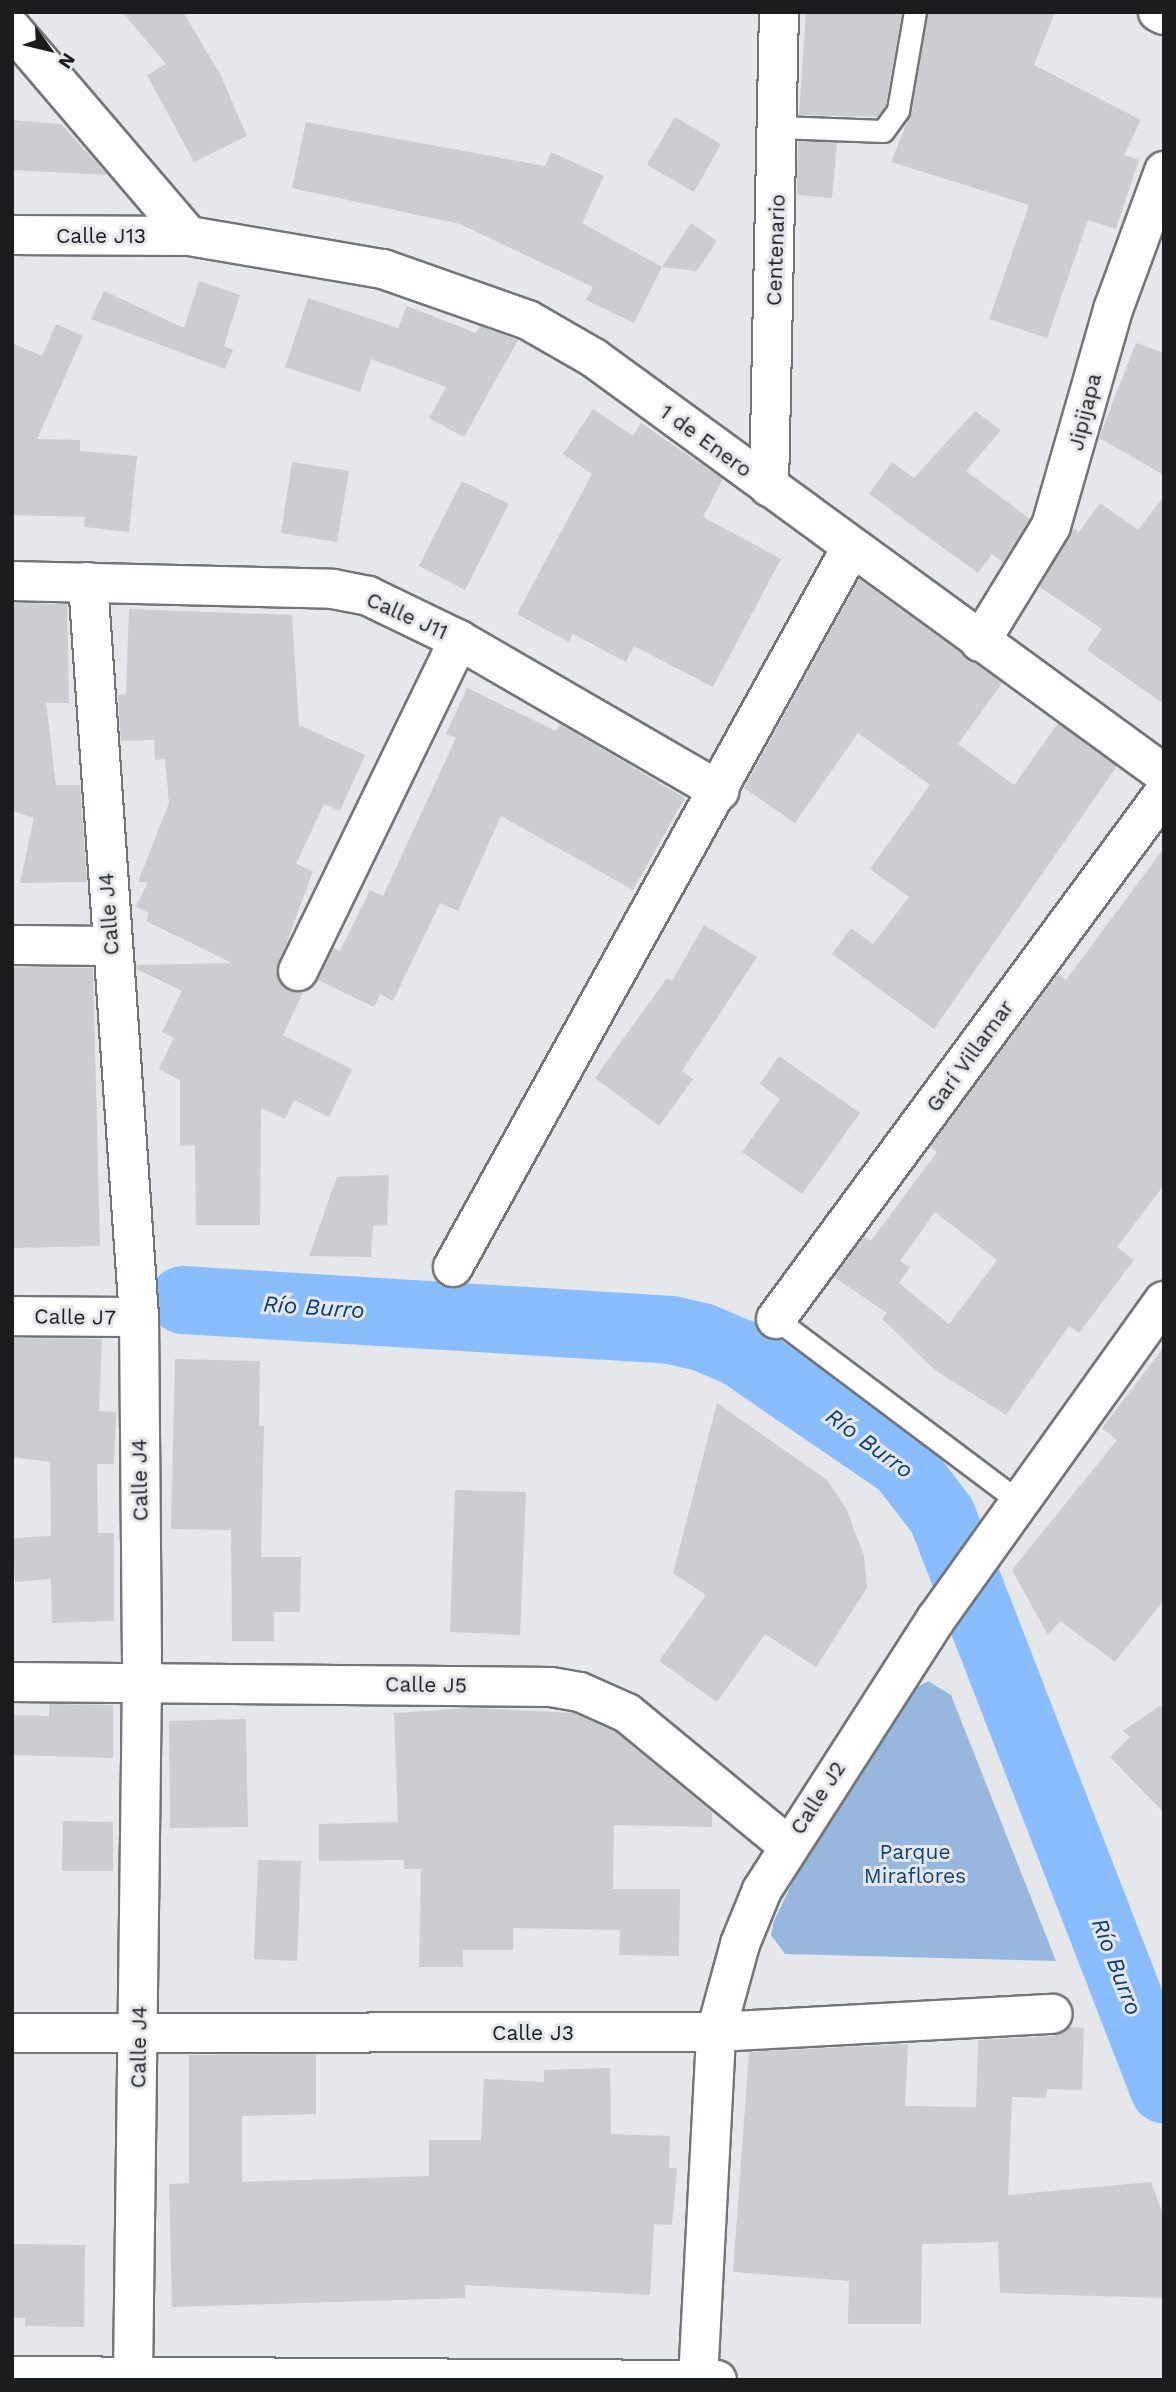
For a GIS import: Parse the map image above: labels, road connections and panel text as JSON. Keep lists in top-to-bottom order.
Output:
{
  "streets": {
    "street": [
      "Calle J13",
      "Centenario",
      "Jipijapa",
      "1 de Enero",
      "Calle J11",
      "Calle J4",
      "Garí Villamar",
      "Calle J7",
      "Calle J5",
      "Calle J2",
      "Calle J3"
    ]
  },
  "crossings": [
    ["Calle J13", "1 de Enero"],
    ["Centenario", "1 de Enero"],
    ["Jipijapa", "1 de Enero"],
    ["Calle J11", "Calle J4"],
    ["Calle J4", "Calle J7"],
    ["Calle J4", "Calle J5"],
    ["Calle J4", "Calle J3"],
    ["Calle J5", "Calle J2"],
    ["Calle J2", "Calle J3"]
  ],
  "water": ["Río Burro"],
  "parks": ["Parque Miraflores"],
  "north": "bottom right"
}
